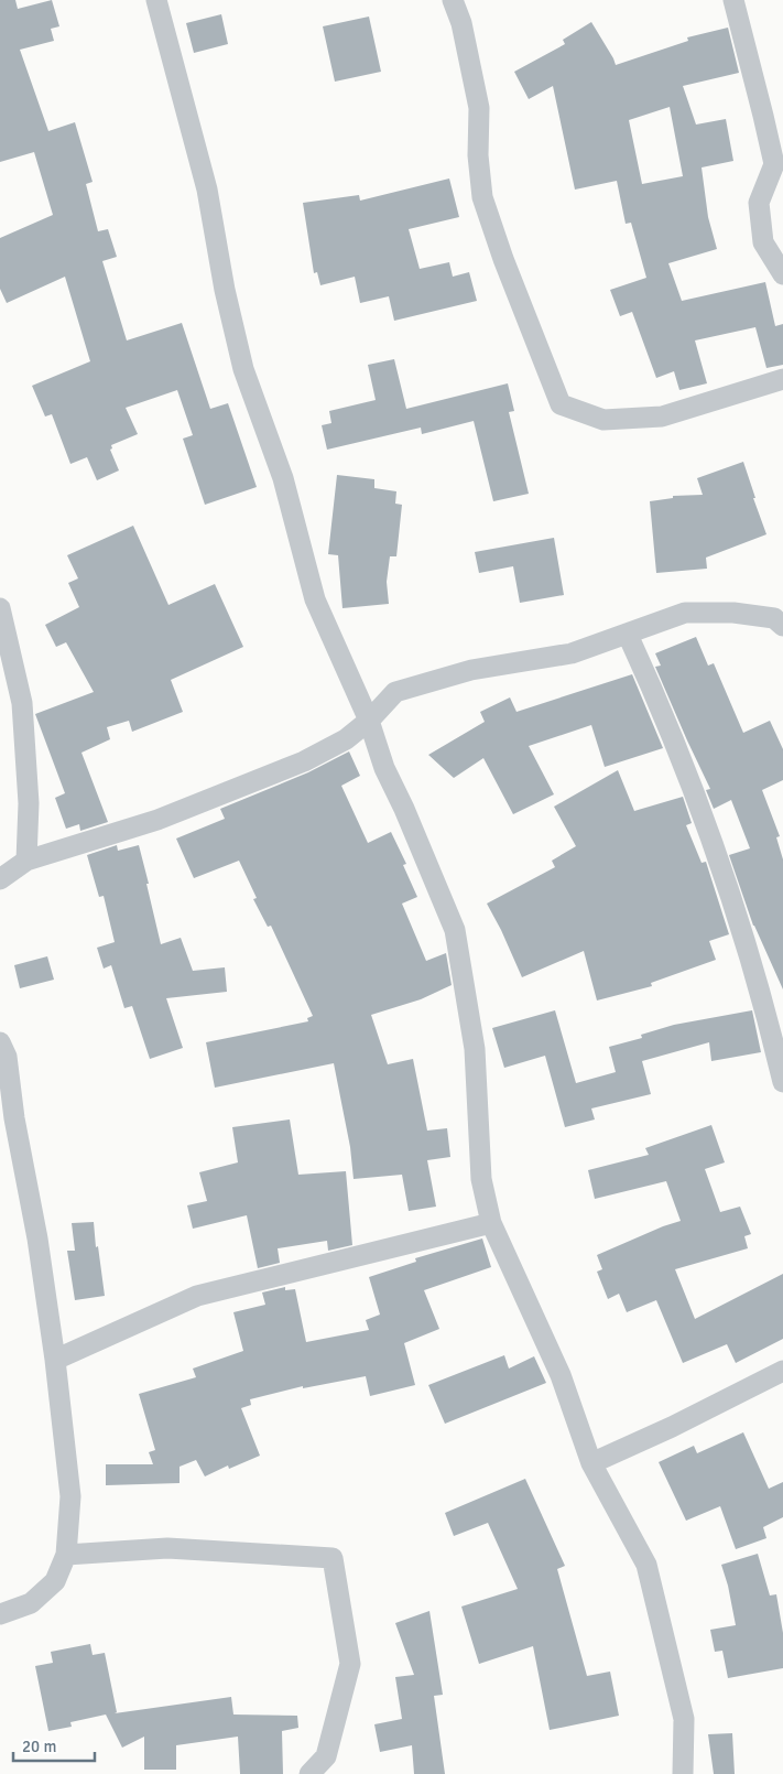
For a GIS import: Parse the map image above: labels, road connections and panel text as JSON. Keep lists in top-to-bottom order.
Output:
{
  "scale_bar": "20 m"
}
